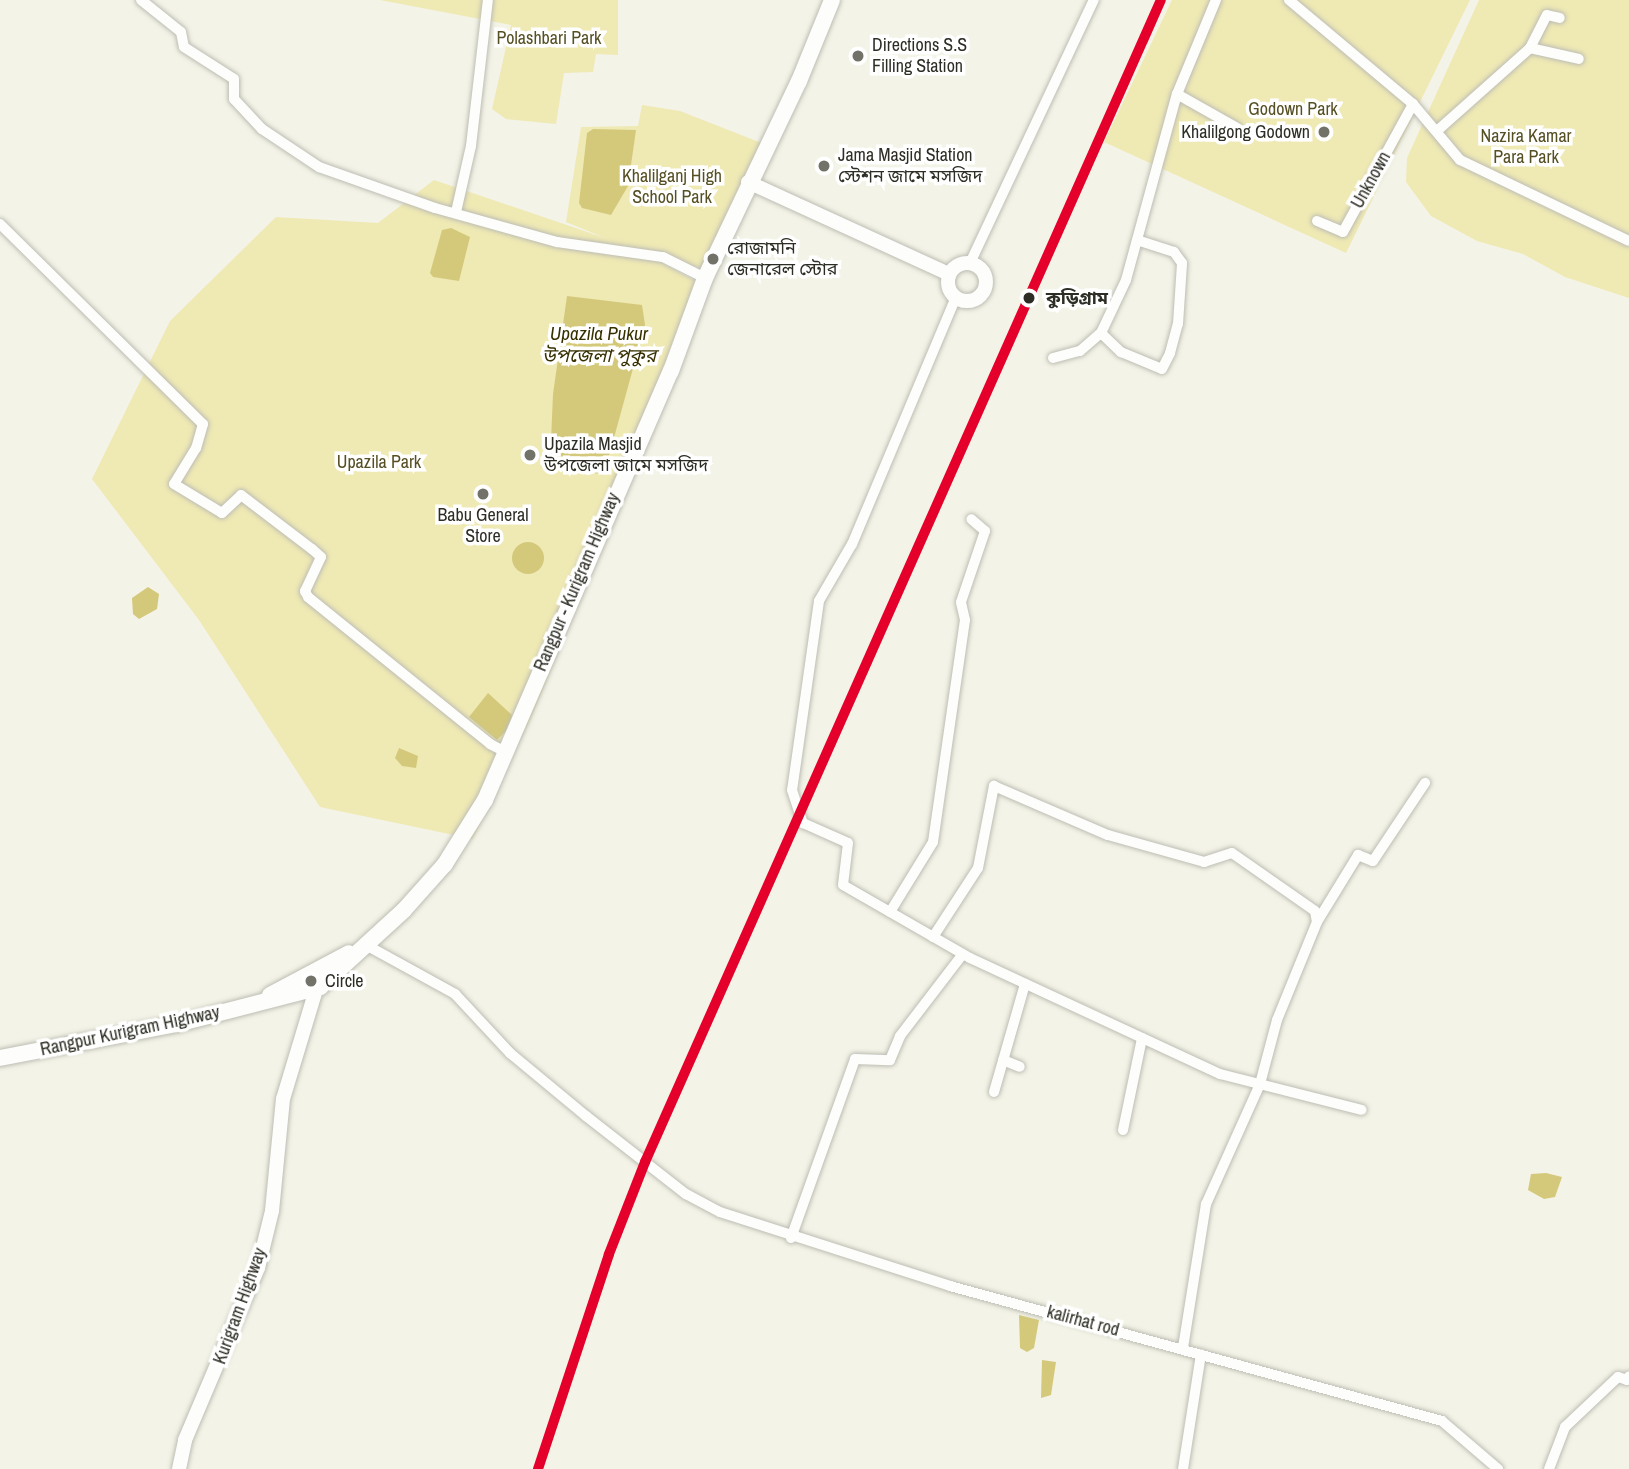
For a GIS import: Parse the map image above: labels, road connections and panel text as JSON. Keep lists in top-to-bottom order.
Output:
{
  "streets": {
    "highway": ["Rangpur - Kurigram Highway", "Rangpur Kurigram Highway"],
    "main road": ["Kurigram Highway"],
    "street": ["Unknown", "kalirhat rod"]
  },
  "crossings": [
    ["Rangpur - Kurigram Highway", "Kurigram Highway"],
    ["Rangpur - Kurigram Highway", "kalirhat rod"]
  ],
  "water": ["Upazila Pukur উপজেলা পুকুর"],
  "parks": [
    "Polashbari Park",
    "Godown Park",
    "Nazira Kamar Para Park",
    "Khalilganj High School Park",
    "Upazila Park"
  ],
  "places": [
    "Directions S.S Filling Station",
    "Khalilgong Godown",
    "Jama Masjid Station স্টেশন জামে মসজিদ",
    "রোজামনি জেনারেল স্টোর",
    "কুড়িগ্রাম",
    "Upazila Masjid উপজেলা জামে মসজিদ",
    "Babu General Store",
    "Circle"
  ]
}
